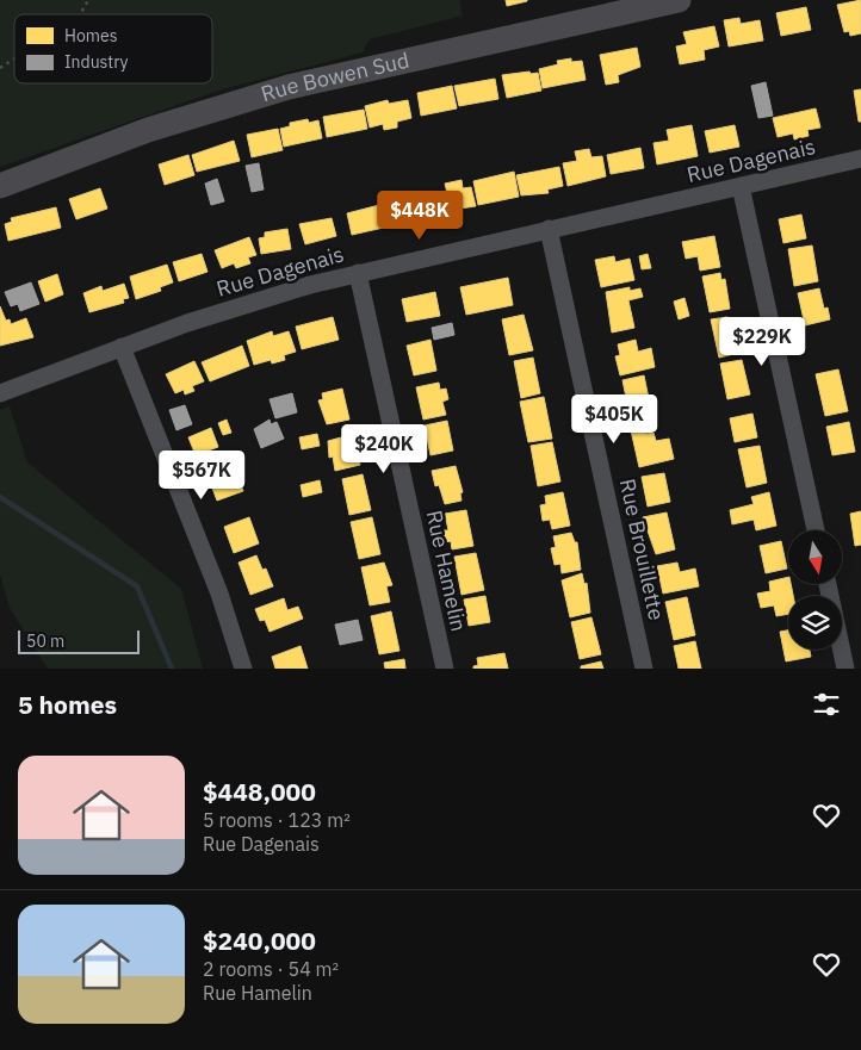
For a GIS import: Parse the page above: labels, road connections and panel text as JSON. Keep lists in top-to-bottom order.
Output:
{
  "streets": {
    "street": [
      "Rue Bowen Sud",
      "Rue Dagenais",
      "Rue Brouillette",
      "Rue Hamelin"
    ]
  },
  "crossings": [
    ["Rue Dagenais", "Rue Brouillette"],
    ["Rue Dagenais", "Rue Hamelin"]
  ],
  "legend": ["Homes", "Industry"],
  "scale_bar": "50 m",
  "north": "bottom",
  "page": {
    "price": [
      "$448K",
      "$229K",
      "$405K",
      "$240K",
      "$567K"
    ],
    "scale": "50 m",
    "heading": "5 homes",
    "list": [
      {
        "name": "$448,000",
        "note": "5 rooms · 123 m² · Rue Dagenais"
      },
      {
        "name": "$240,000",
        "note": "2 rooms · 54 m² · Rue Hamelin"
      }
    ]
  }
}
